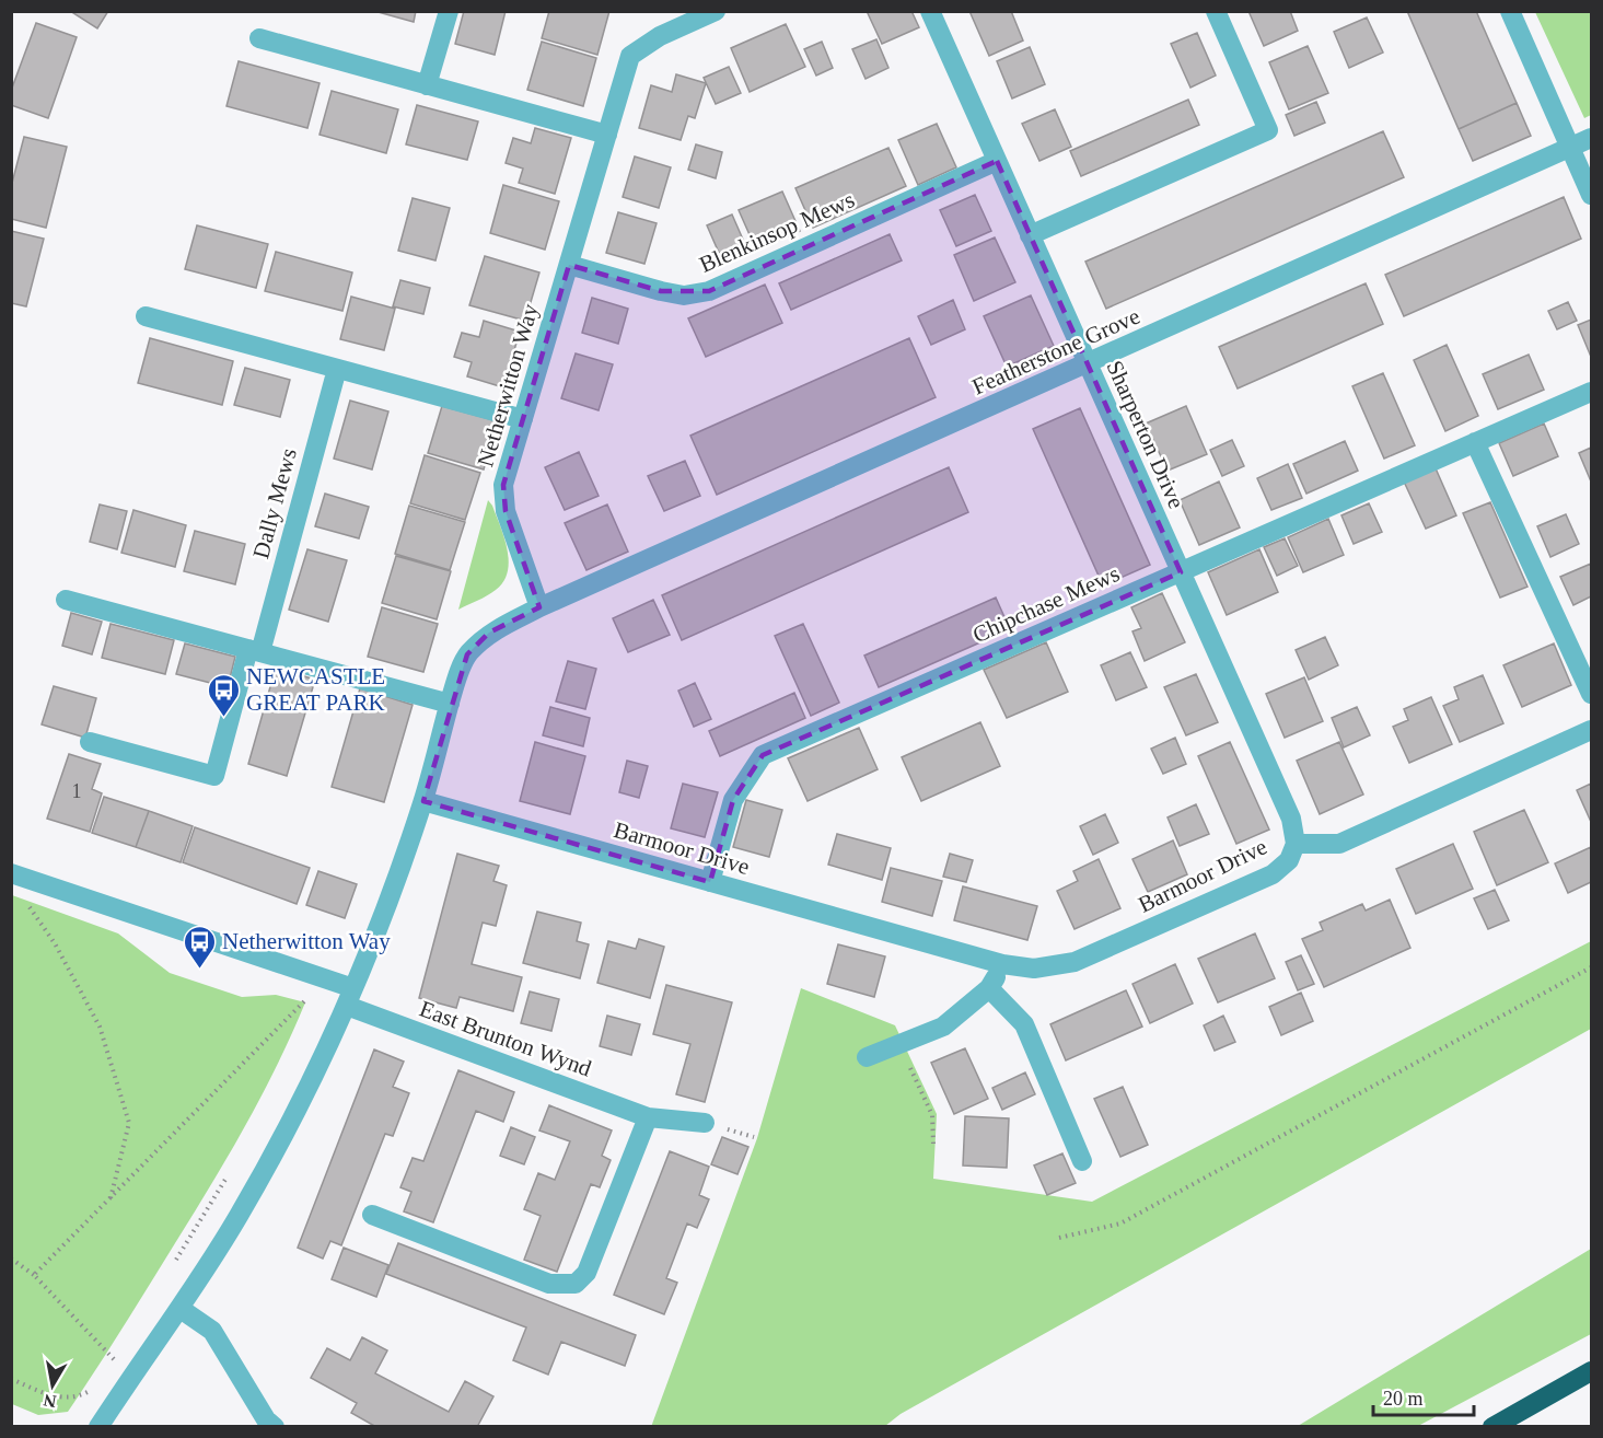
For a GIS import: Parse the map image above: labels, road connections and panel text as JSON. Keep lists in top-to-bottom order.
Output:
{
  "streets": {
    "street": [
      "Blenkinsop Mews",
      "Featherstone Grove",
      "Netherwitton Way",
      "Sharperton Drive",
      "Dally Mews",
      "Chipchase Mews",
      "Barmoor Drive",
      "East Brunton Wynd"
    ]
  },
  "crossings": [
    ["Blenkinsop Mews", "Netherwitton Way"],
    ["Blenkinsop Mews", "Sharperton Drive"],
    ["Featherstone Grove", "Netherwitton Way"],
    ["Featherstone Grove", "Sharperton Drive"],
    ["Sharperton Drive", "Chipchase Mews"],
    ["Sharperton Drive", "Barmoor Drive"],
    ["Chipchase Mews", "Barmoor Drive"]
  ],
  "places": {
    "bus stop": ["NEWCASTLE GREAT PARK", "Netherwitton Way"]
  },
  "house_numbers": ["1"],
  "scale_bar": "20 m",
  "north": "bottom"
}
